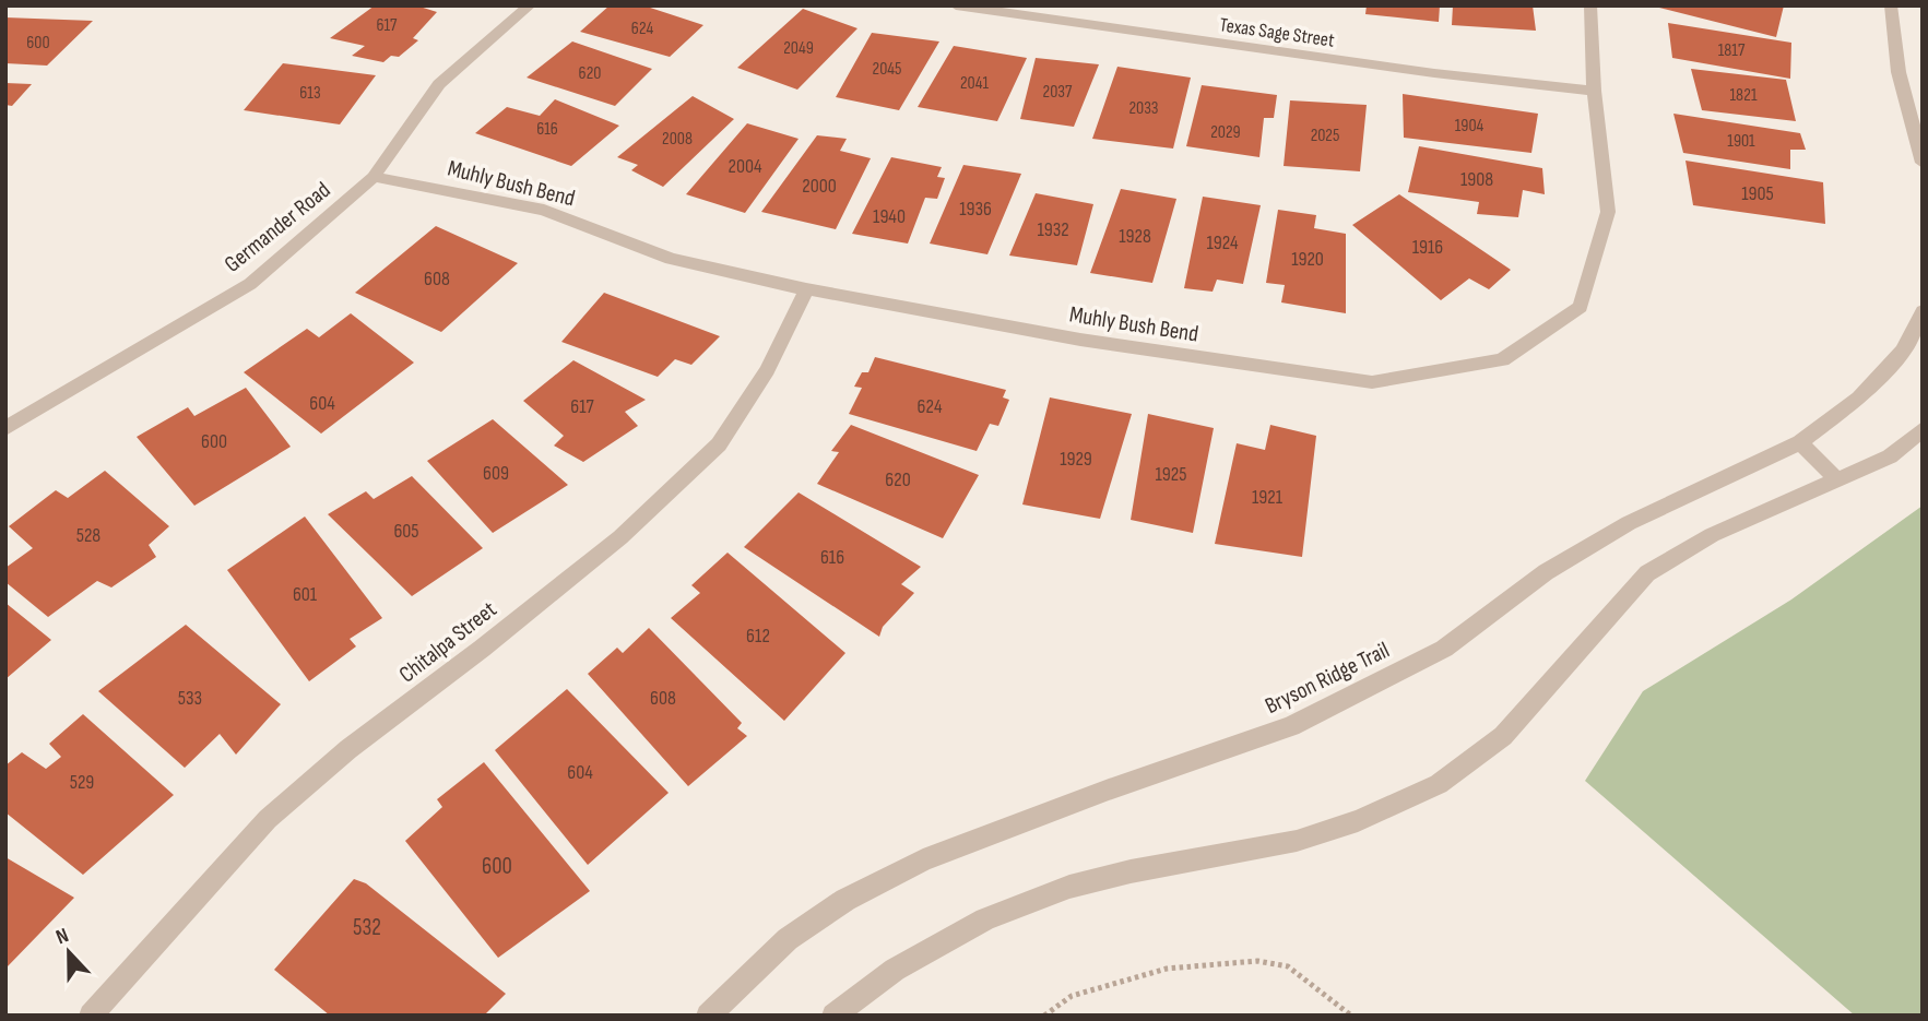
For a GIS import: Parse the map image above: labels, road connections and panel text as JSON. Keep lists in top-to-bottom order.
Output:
{
  "streets": {
    "street": [
      "Texas Sage Street",
      "Muhly Bush Bend",
      "Germander Road",
      "Chitalpa Street",
      "Bryson Ridge Trail"
    ]
  },
  "crossings": [
    ["Texas Sage Street", "Muhly Bush Bend"],
    ["Muhly Bush Bend", "Germander Road"],
    ["Muhly Bush Bend", "Chitalpa Street"]
  ],
  "house_numbers": [
    "617",
    "624",
    "600",
    "2049",
    "1817",
    "2045",
    "620",
    "2041",
    "2037",
    "613",
    "1821",
    "2033",
    "1904",
    "616",
    "2029",
    "2025",
    "2008",
    "1901",
    "2004",
    "1908",
    "2000",
    "1905",
    "1936",
    "1940",
    "1932",
    "1928",
    "1924",
    "1916",
    "1920",
    "608",
    "604",
    "617",
    "624",
    "600",
    "1929",
    "609",
    "1925",
    "620",
    "1921",
    "605",
    "528",
    "616",
    "601",
    "612",
    "533",
    "608",
    "604",
    "529",
    "600",
    "532"
  ],
  "north": "top"
}
